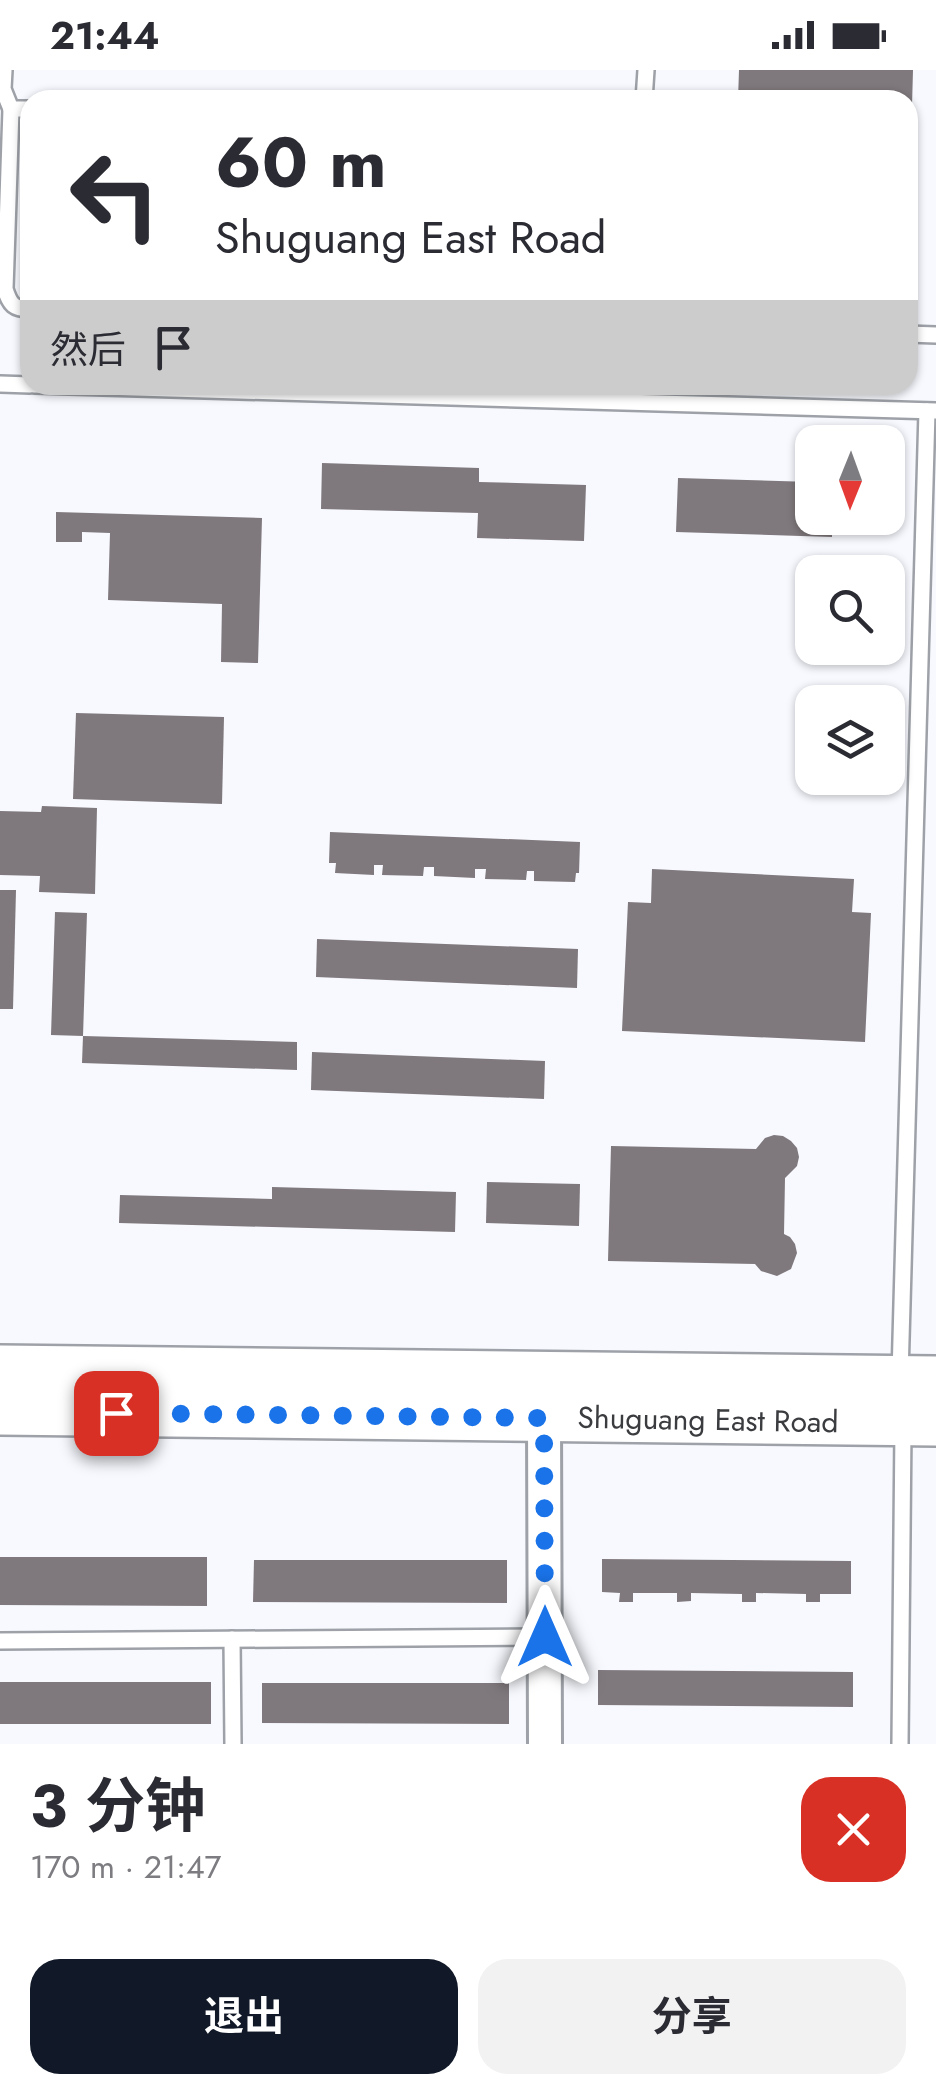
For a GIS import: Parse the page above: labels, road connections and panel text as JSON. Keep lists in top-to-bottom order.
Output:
{
  "streets": {
    "main road": ["Shuguang East Road"]
  },
  "north": "bottom",
  "page": {
    "status": "21:44",
    "turn": ["60 m", "Shuguang East Road"],
    "then": "然后",
    "heading": ["3 分钟", "170 m · 21:47"],
    "buttons": ["退出", "分享"]
  }
}
